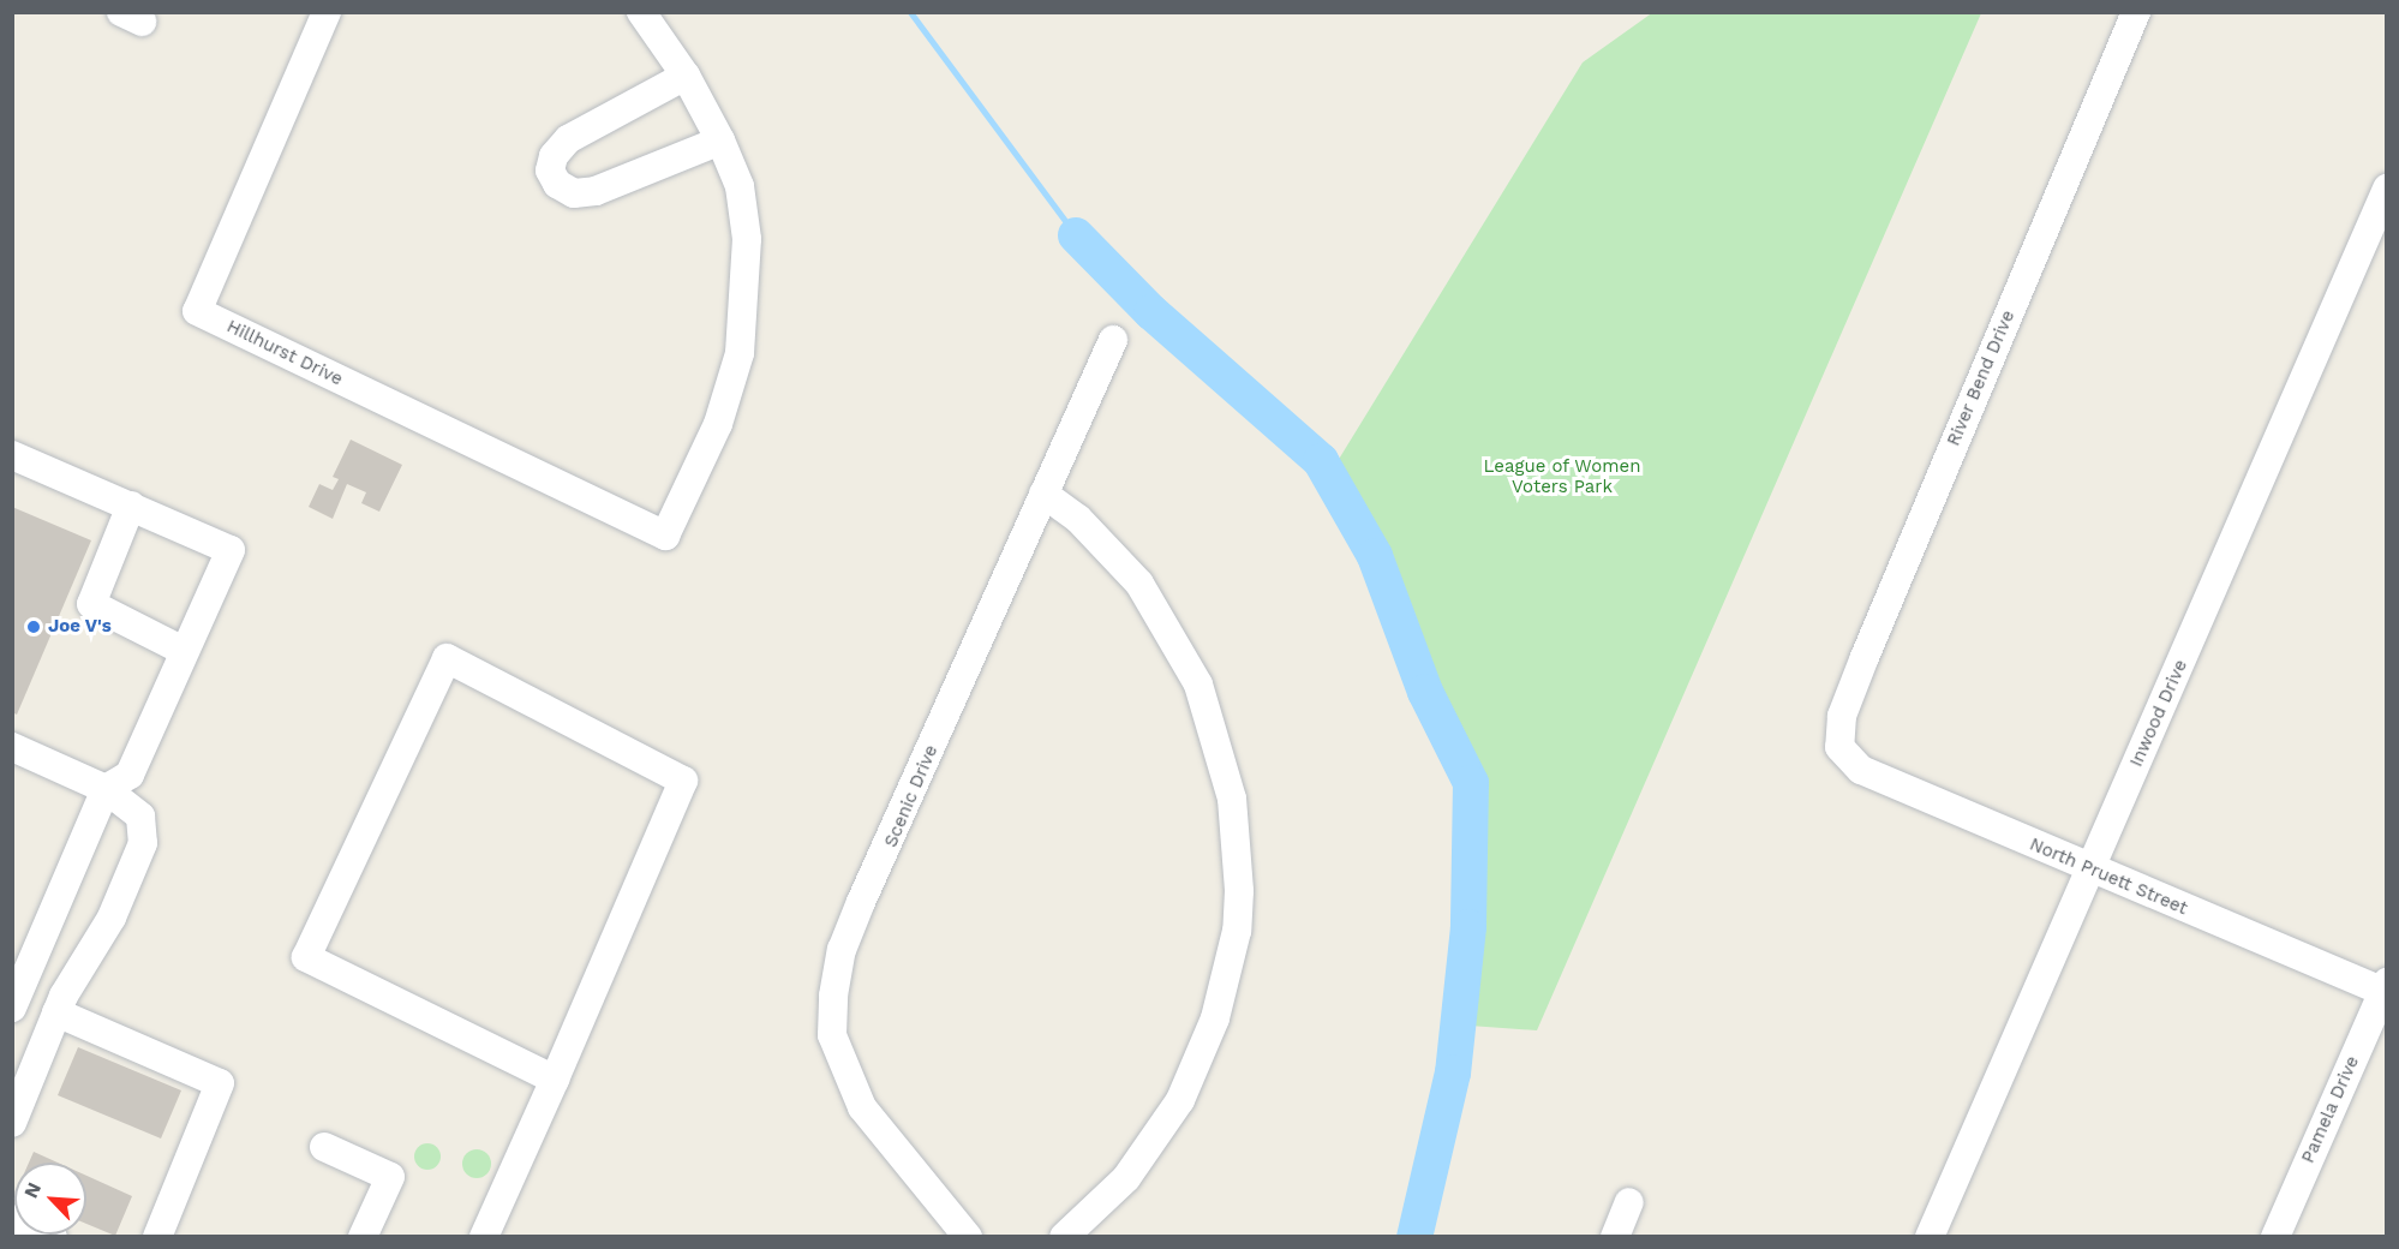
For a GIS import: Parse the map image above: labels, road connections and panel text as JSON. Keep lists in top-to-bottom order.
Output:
{
  "streets": {
    "street": [
      "Hillhurst Drive",
      "River Bend Drive",
      "Inwood Drive",
      "Scenic Drive",
      "North Pruett Street",
      "Pamela Drive"
    ]
  },
  "crossings": [
    ["River Bend Drive", "North Pruett Street"],
    ["Inwood Drive", "North Pruett Street"],
    ["North Pruett Street", "Pamela Drive"]
  ],
  "parks": ["League of Women Voters Park"],
  "places": ["Joe V's"],
  "north": "top left"
}
